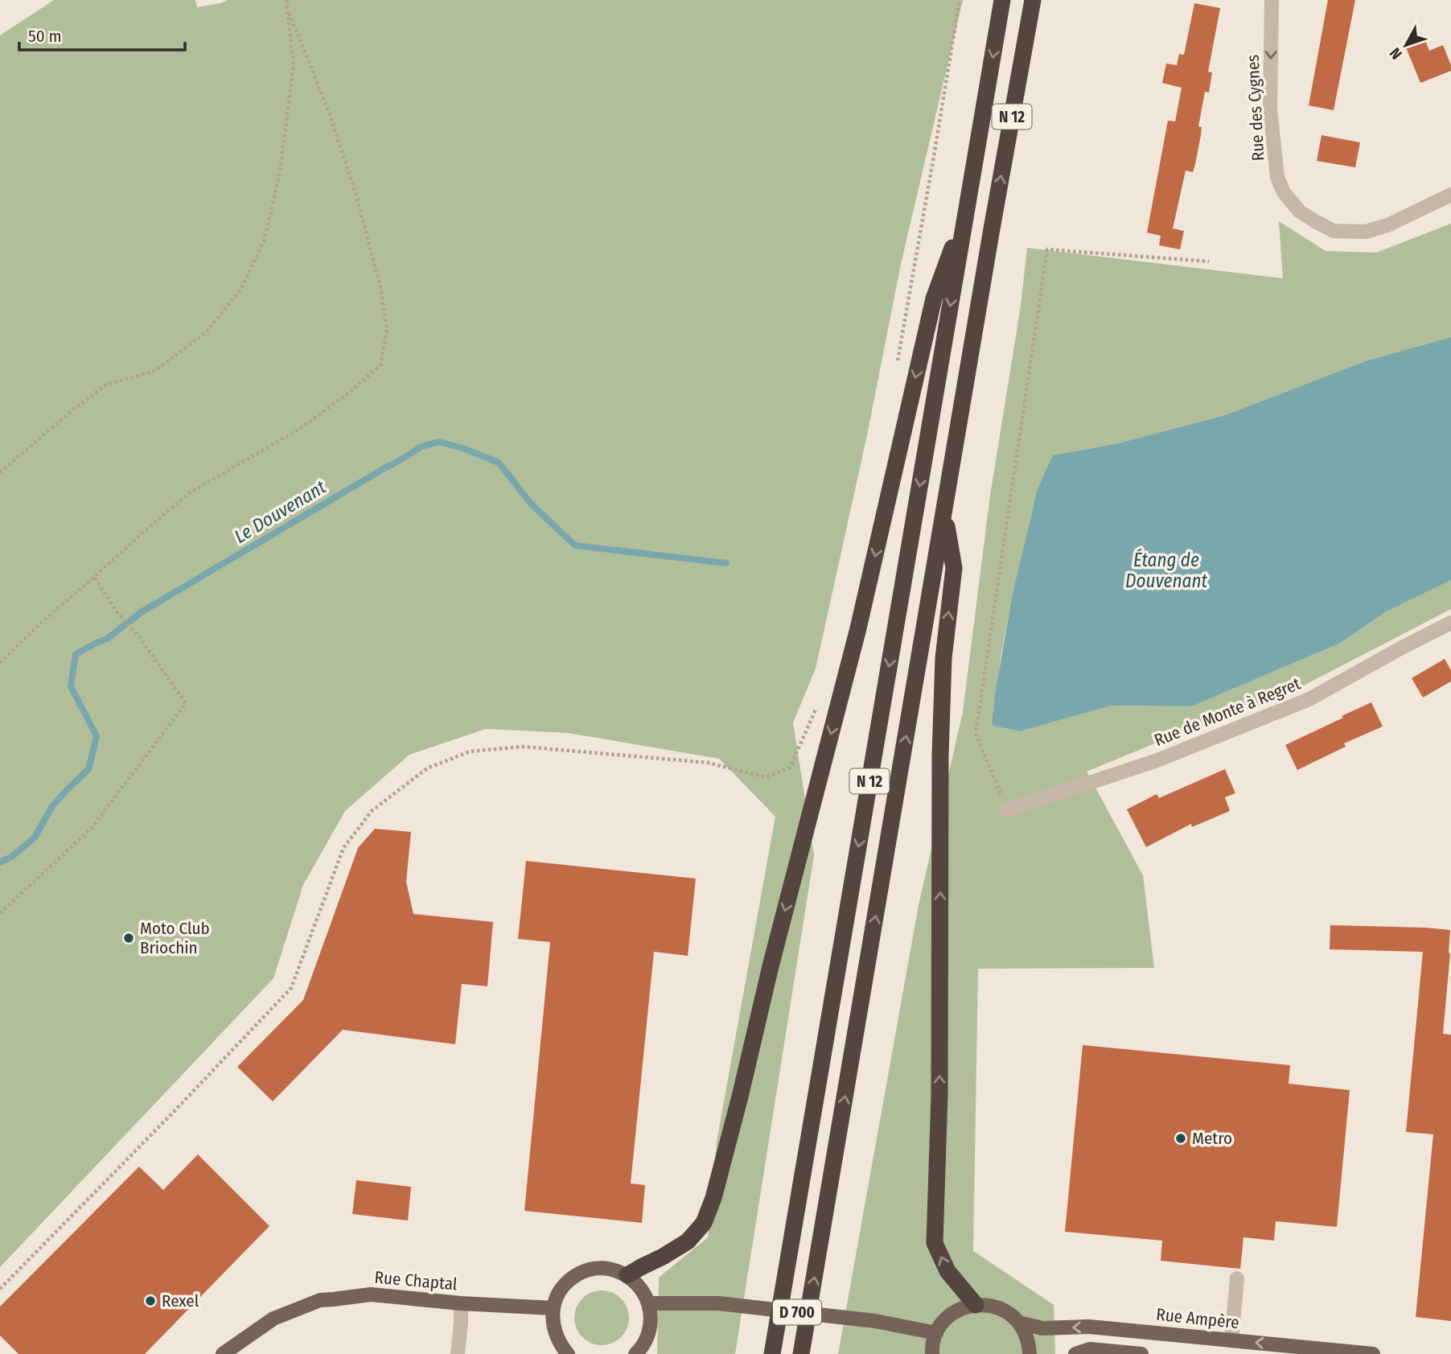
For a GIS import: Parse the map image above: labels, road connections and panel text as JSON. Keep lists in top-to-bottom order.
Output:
{
  "streets": {
    "highway": ["N 12"],
    "main road": ["Rue Chaptal", "D 700", "Rue Ampère"],
    "street": ["Rue des Cygnes", "Rue de Monte à Regret"]
  },
  "one_way": ["Rue Ampère"],
  "water": ["Le Douvenant", "Étang de Douvenant"],
  "places": ["Moto Club Briochin", "Metro", "Rexel"],
  "scale_bar": "50 m",
  "north": "bottom left"
}
